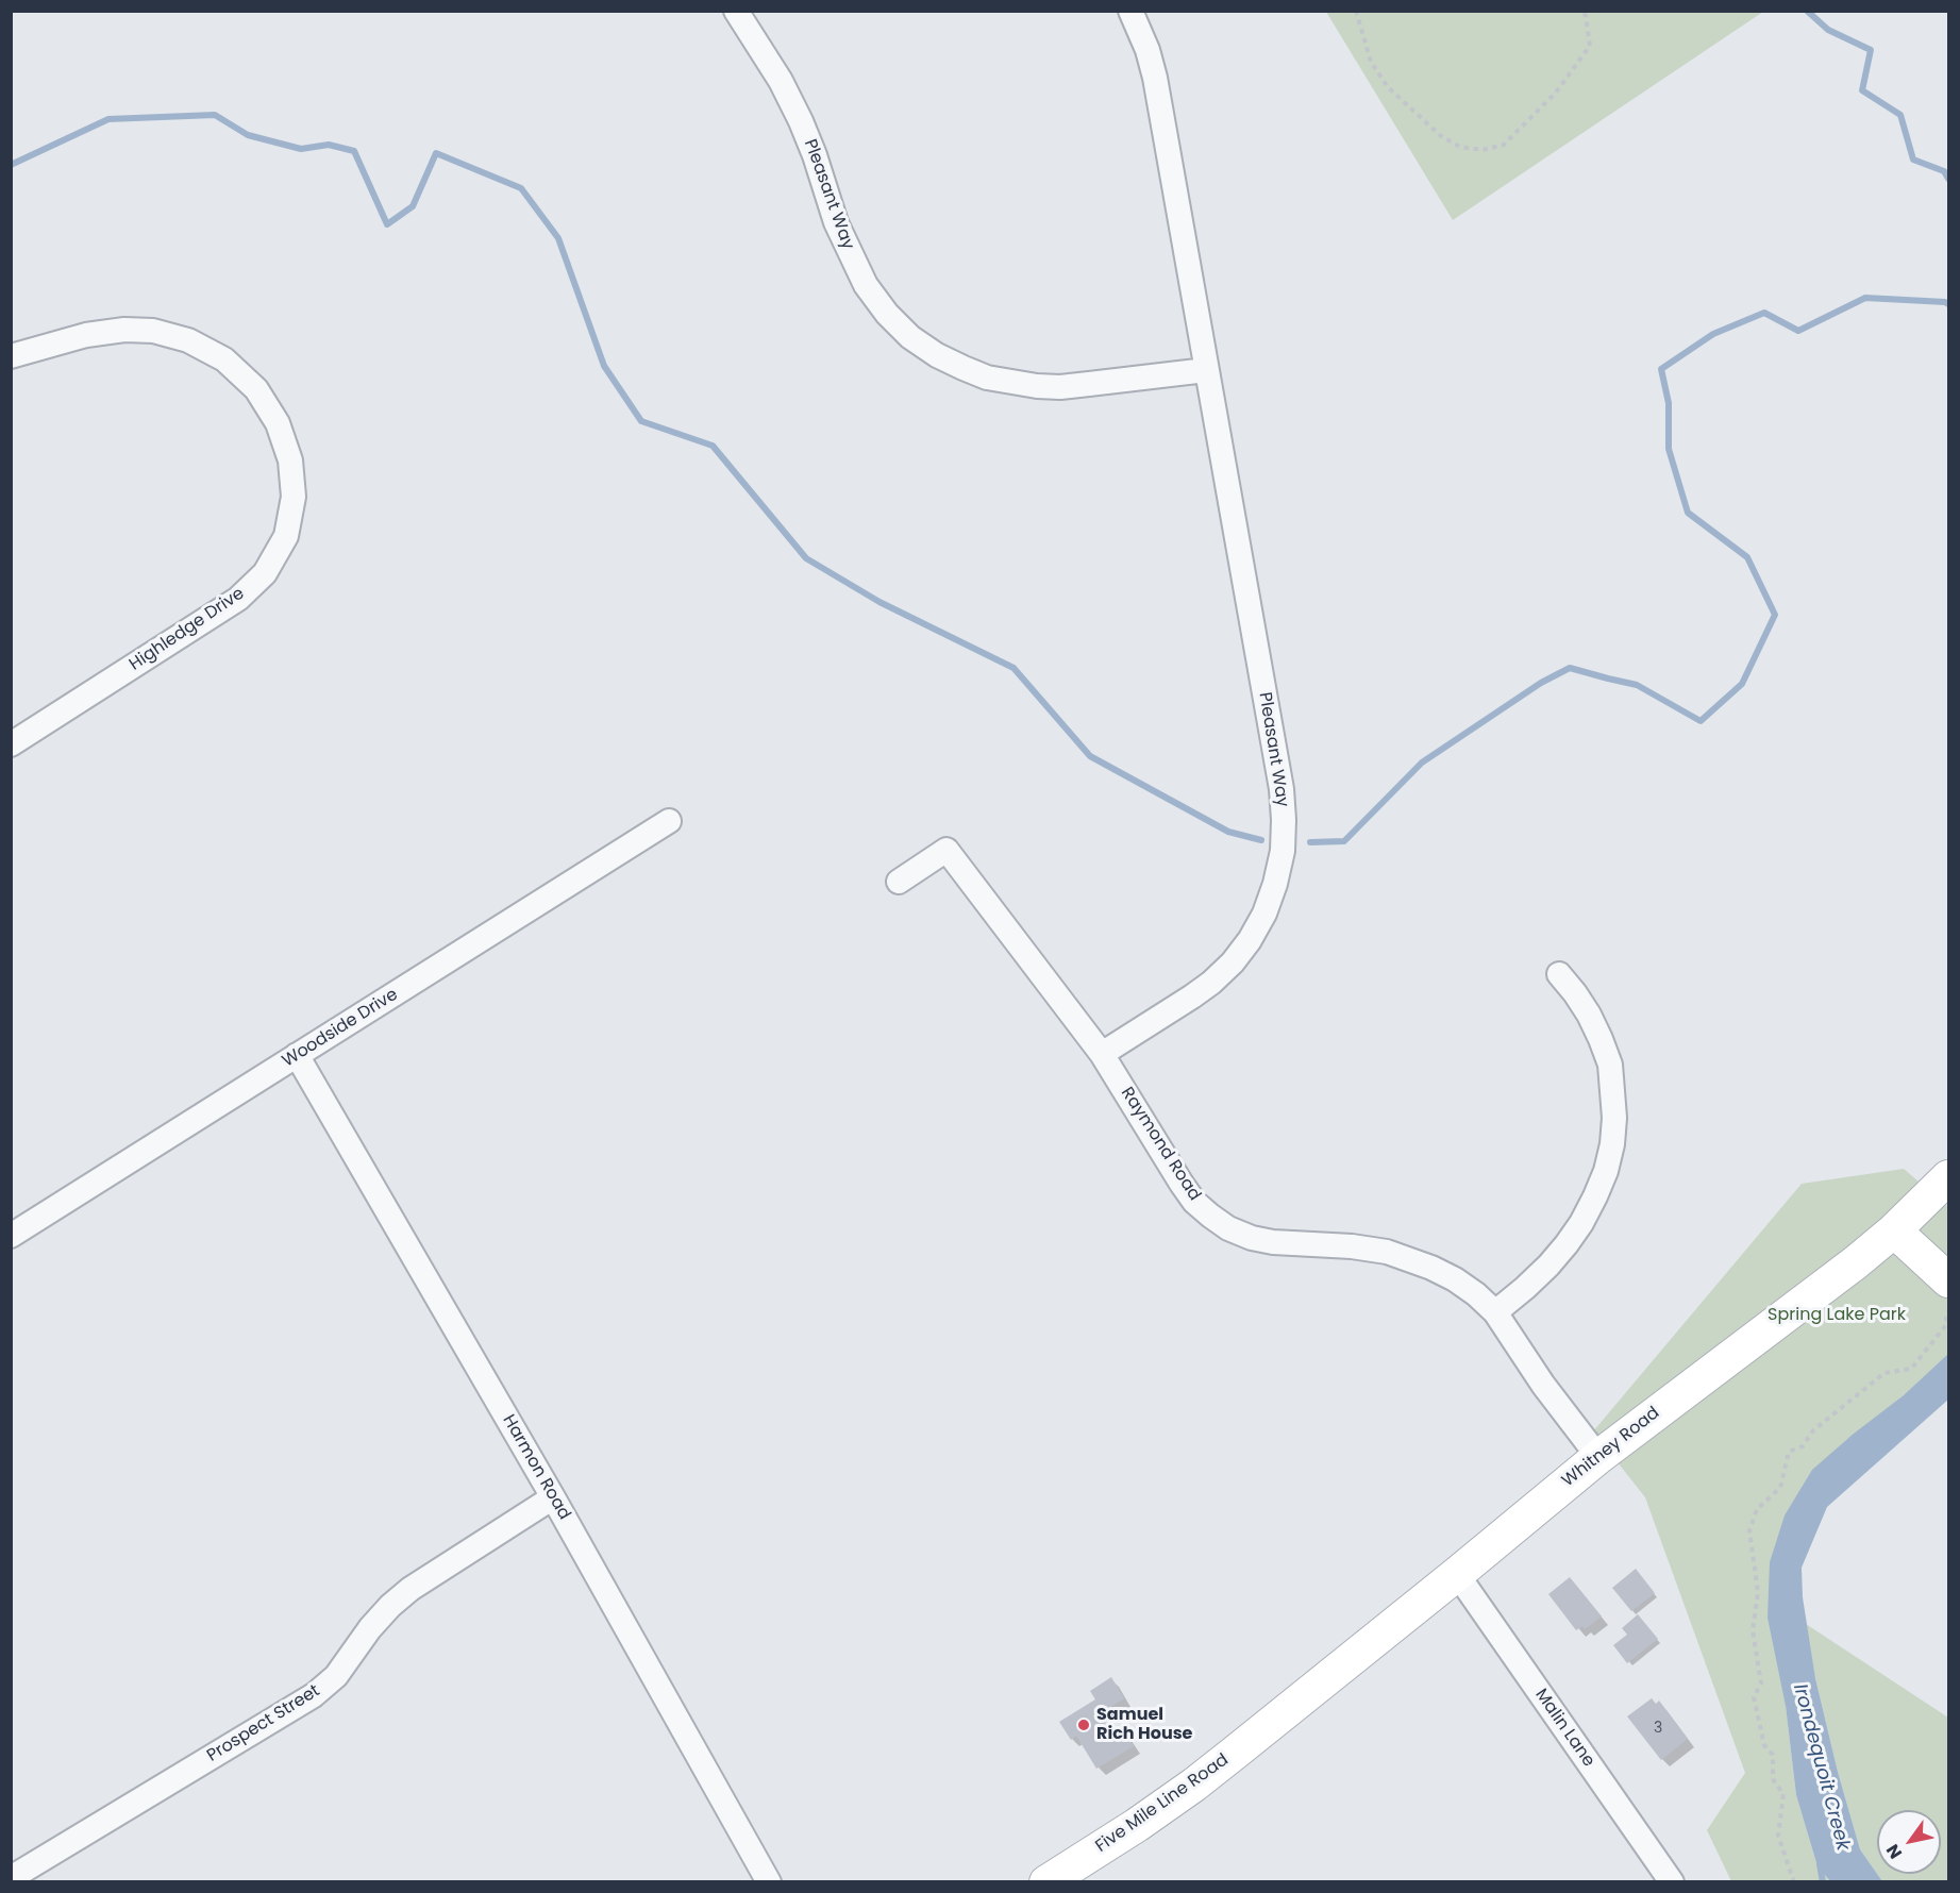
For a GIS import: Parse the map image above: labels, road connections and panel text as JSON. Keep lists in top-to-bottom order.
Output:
{
  "streets": {
    "main road": ["Whitney Road", "Five Mile Line Road"],
    "street": [
      "Pleasant Way",
      "Highledge Drive",
      "Woodside Drive",
      "Raymond Road",
      "Harmon Road",
      "Prospect Street",
      "Malin Lane"
    ]
  },
  "crossings": [
    ["Pleasant Way", "Raymond Road"],
    ["Woodside Drive", "Harmon Road"],
    ["Raymond Road", "Whitney Road"],
    ["Whitney Road", "Malin Lane"],
    ["Whitney Road", "Five Mile Line Road"],
    ["Harmon Road", "Prospect Street"]
  ],
  "water": ["Irondequoit Creek"],
  "parks": ["Spring Lake Park"],
  "places": ["Samuel Rich House"],
  "house_numbers": ["3"],
  "north": "bottom left"
}
